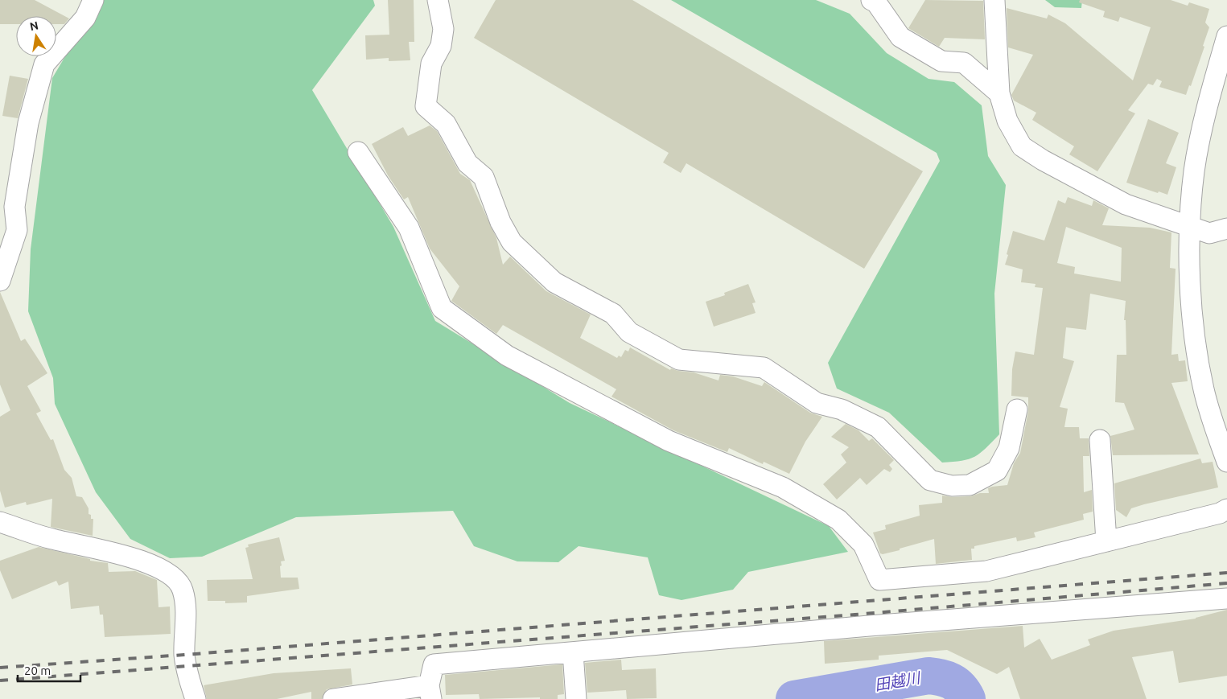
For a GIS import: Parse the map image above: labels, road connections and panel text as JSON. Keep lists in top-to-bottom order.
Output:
{
  "water": ["田越川"],
  "scale_bar": "20 m",
  "north": "top"
}
